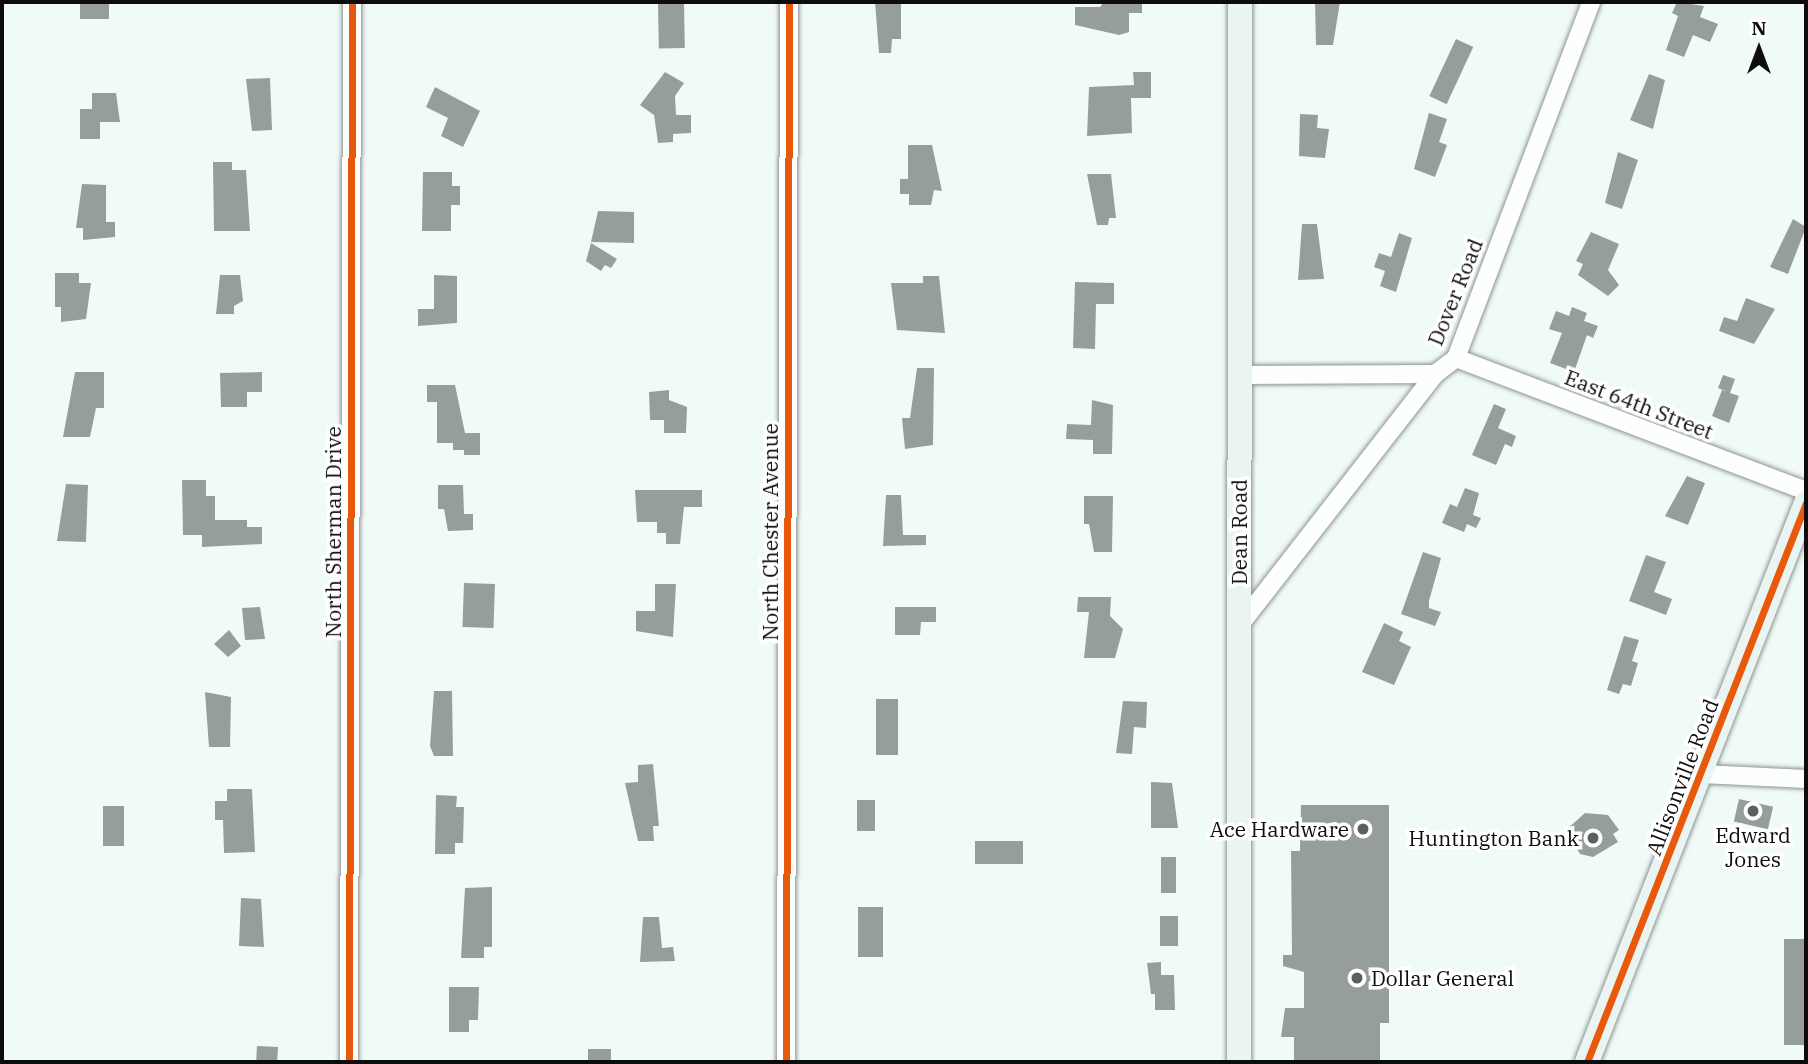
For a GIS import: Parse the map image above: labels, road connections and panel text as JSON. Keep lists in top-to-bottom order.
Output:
{
  "streets": {
    "street": [
      "Dover Road",
      "East 64th Street",
      "North Sherman Drive",
      "North Chester Avenue",
      "Dean Road",
      "Allisonville Road"
    ]
  },
  "crossings": [
    ["Dover Road", "East 64th Street"],
    ["Dover Road", "Dean Road"]
  ],
  "places": [
    "Edward Jones",
    "Ace Hardware",
    "Huntington Bank",
    "Dollar General"
  ],
  "north": "top"
}
